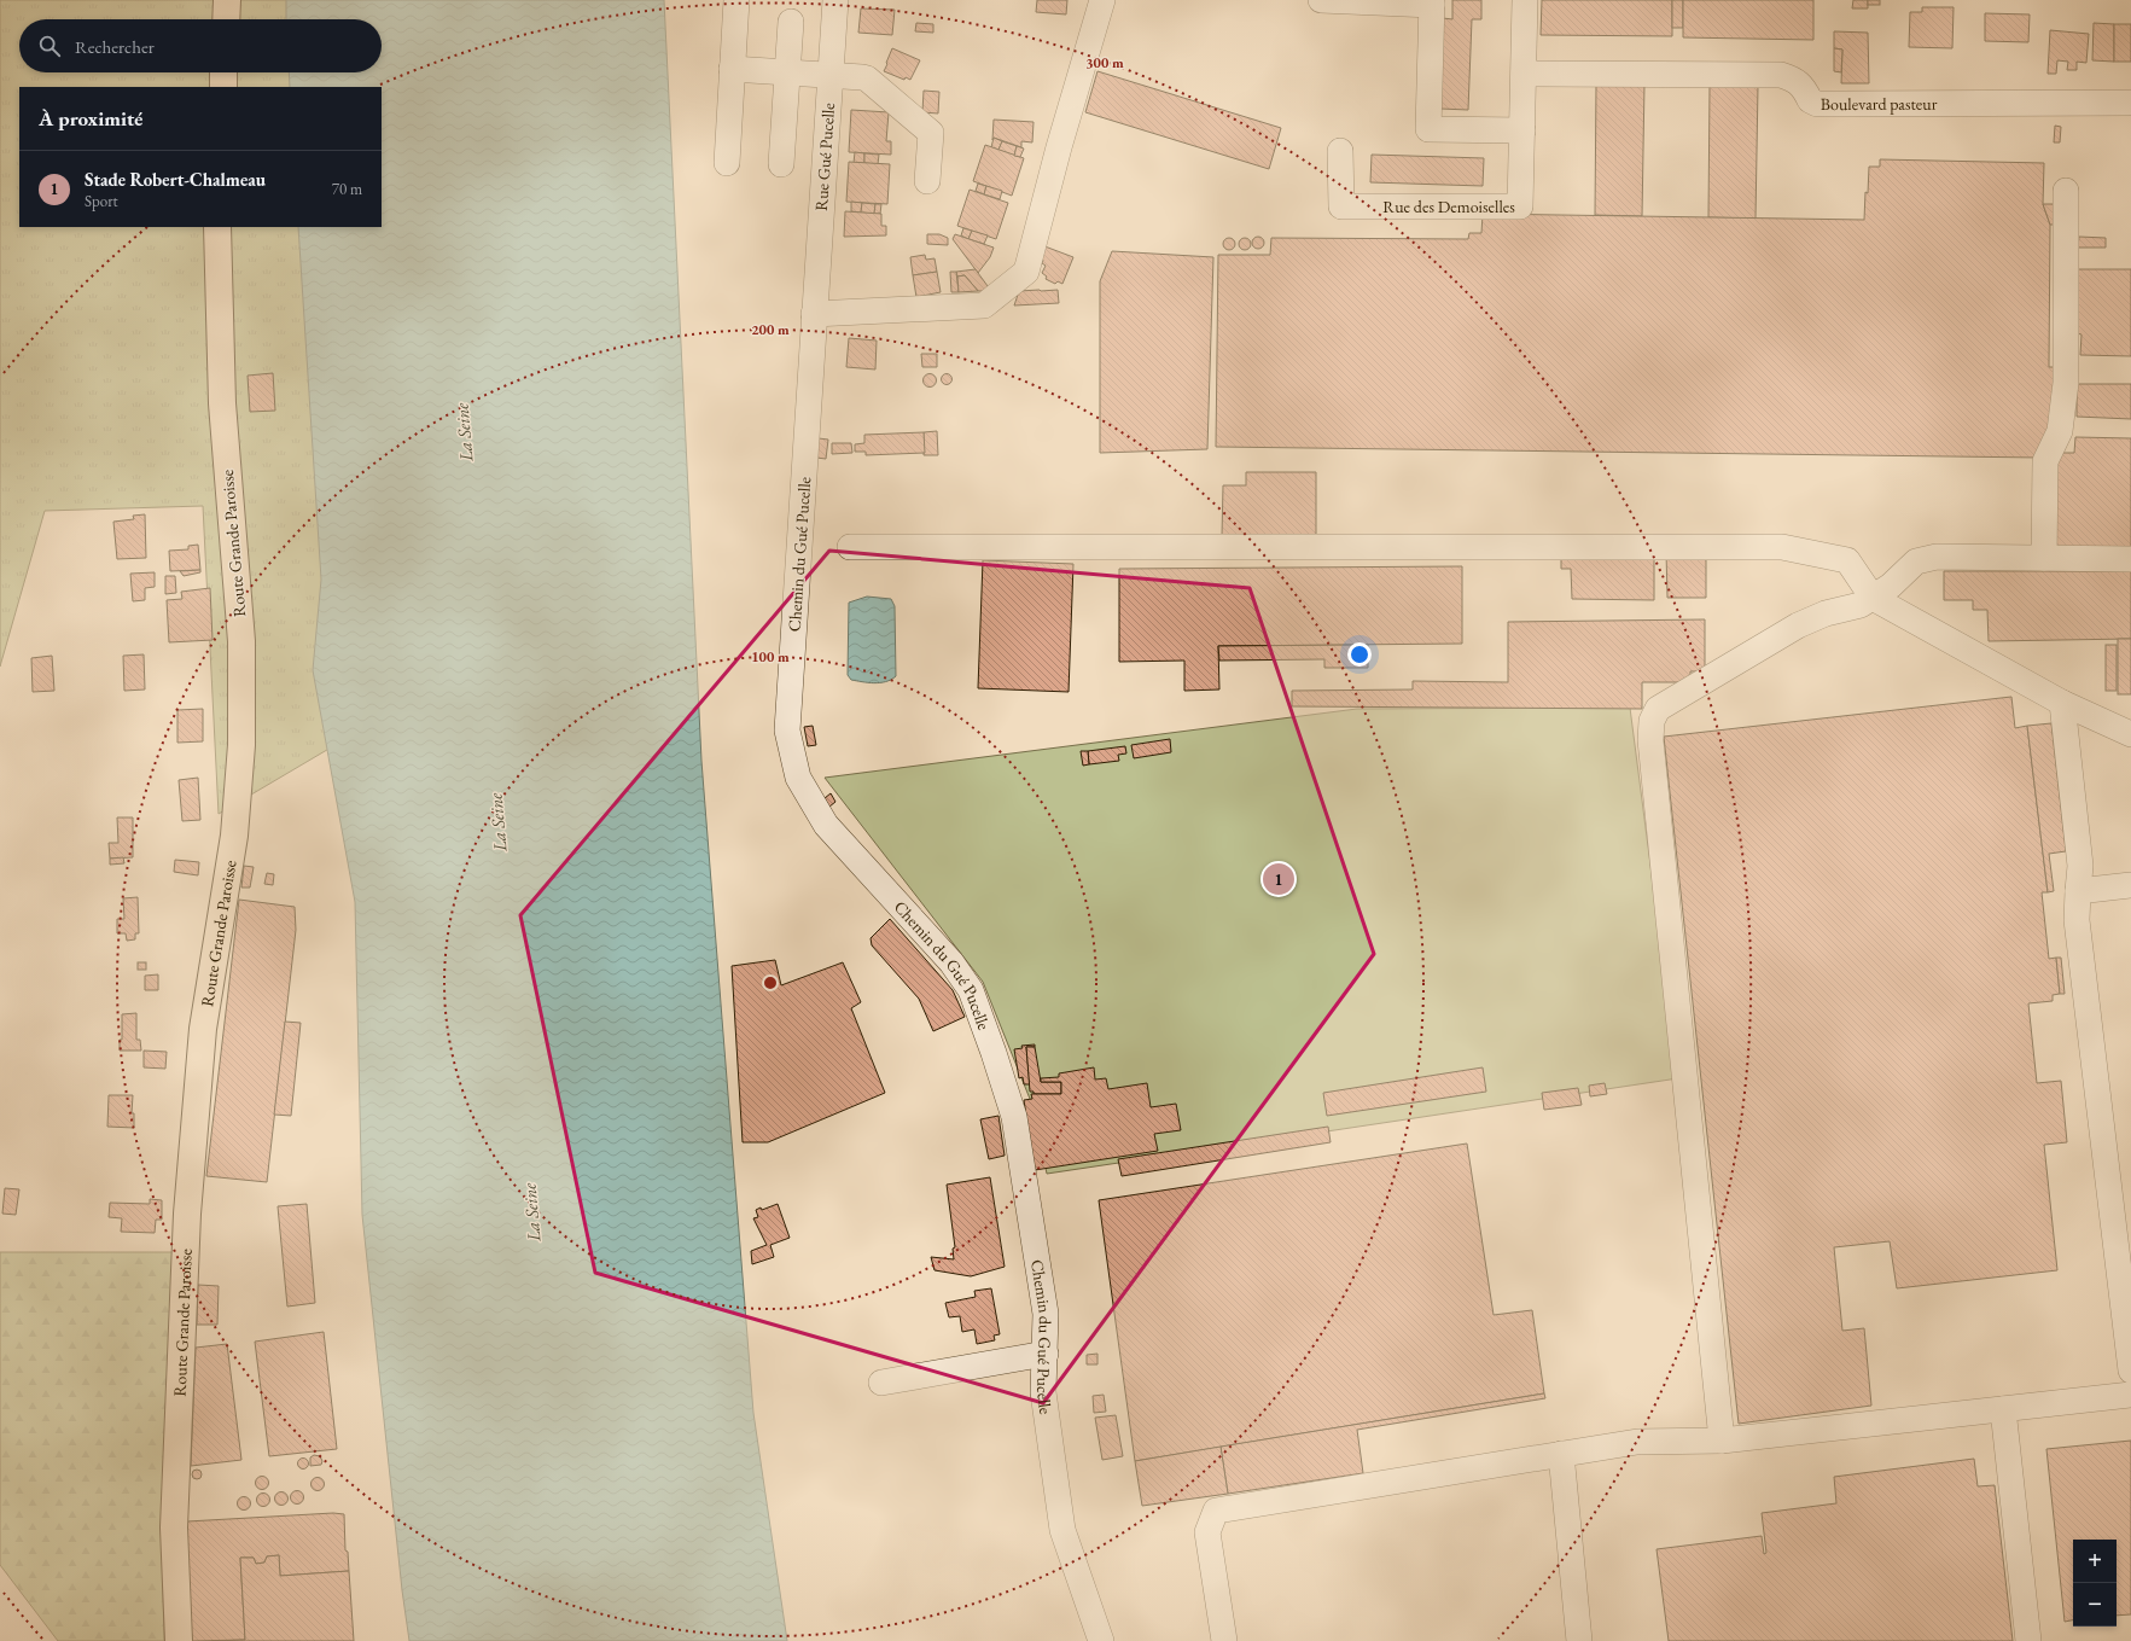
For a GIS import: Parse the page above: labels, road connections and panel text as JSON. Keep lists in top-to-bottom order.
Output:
{
  "streets": {
    "main road": ["Route Grande Paroisse"],
    "street": [
      "Boulevard pasteur",
      "Rue Gué Pucelle",
      "Rue des Demoiselles",
      "Chemin du Gué Pucelle"
    ]
  },
  "crossings": [
    ["Boulevard pasteur", "Rue des Demoiselles"],
    ["Rue Gué Pucelle", "Chemin du Gué Pucelle"]
  ],
  "water": ["La Seine"],
  "page": {
    "search": "Rechercher",
    "heading": "À proximité",
    "list": [
      {
        "mark": "1",
        "name": "Stade Robert-Chalmeau",
        "note": "Sport",
        "value": "70 m"
      }
    ],
    "pins": "1",
    "map_buttons": ["+", "−"]
  },
  "rings": ["300 m", "200 m", "100 m"]
}
